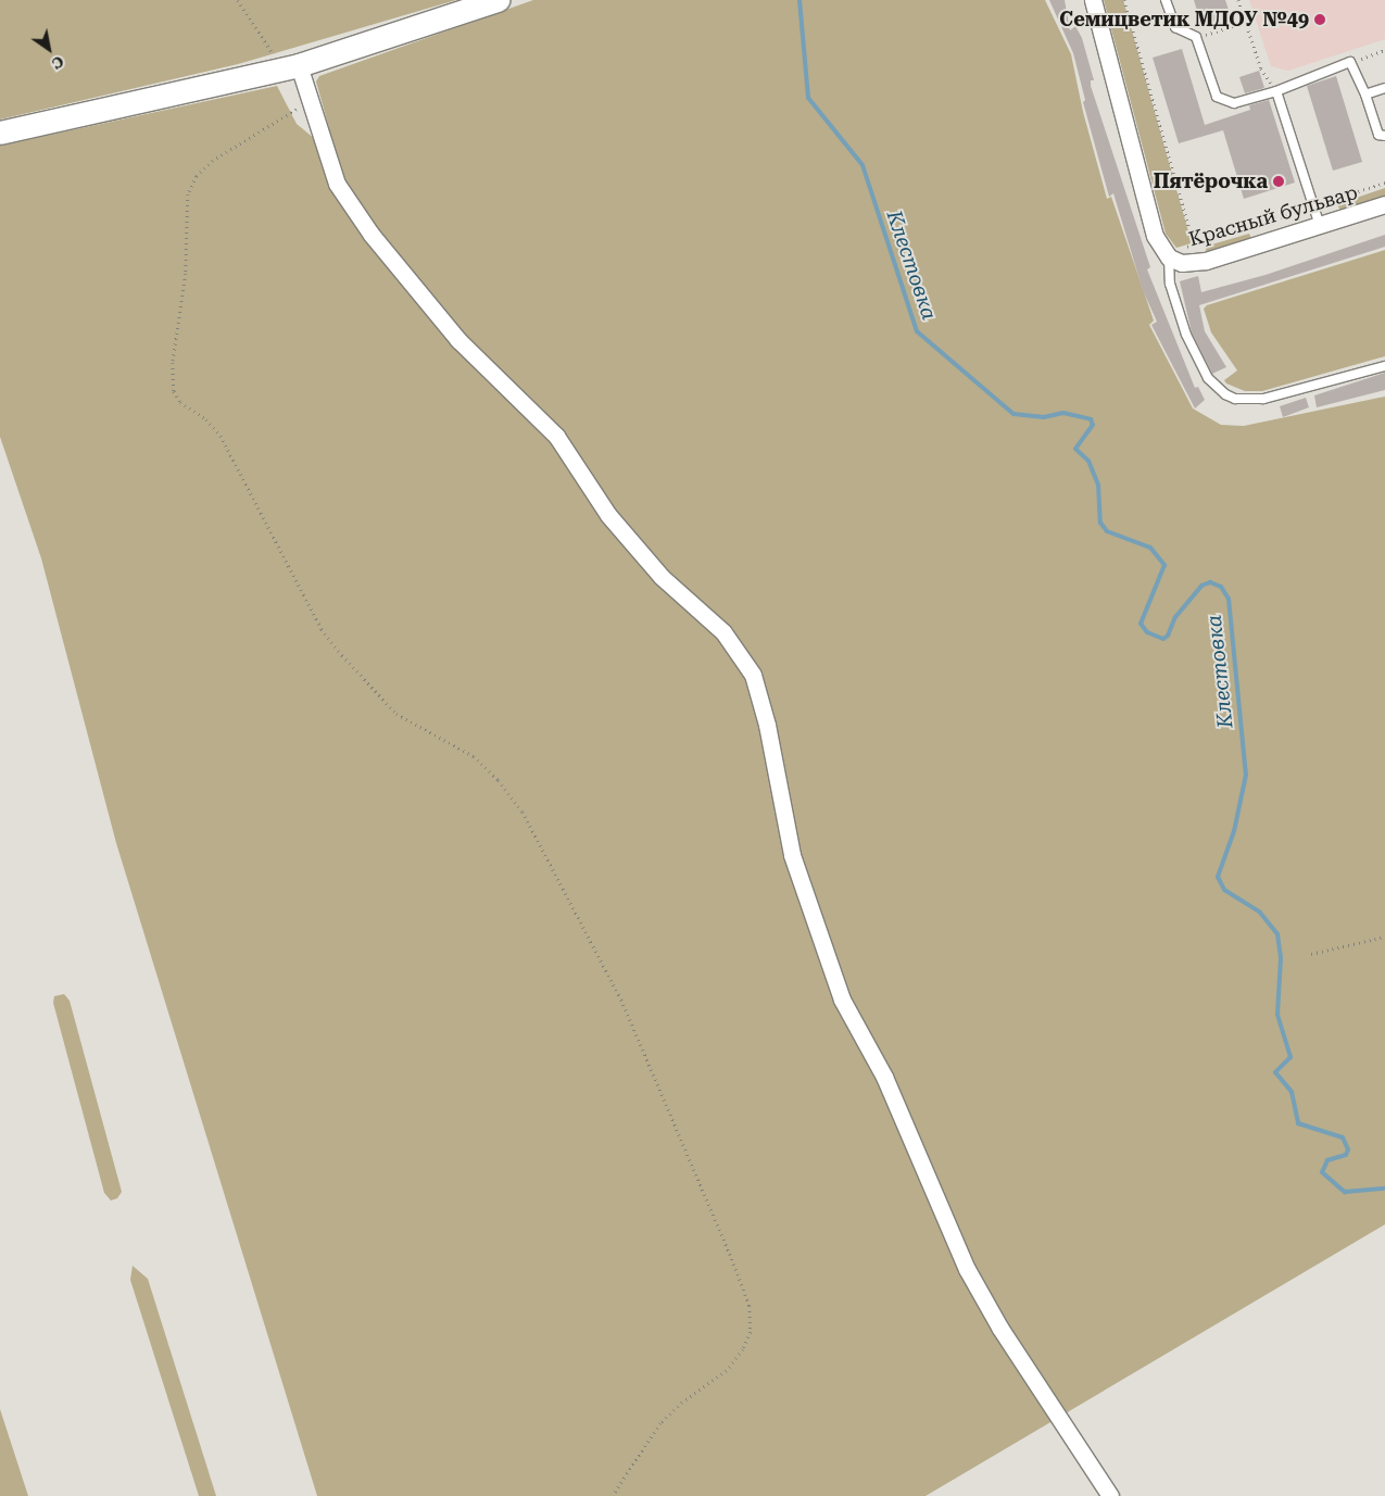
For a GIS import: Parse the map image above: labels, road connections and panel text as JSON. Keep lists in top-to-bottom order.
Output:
{
  "streets": {
    "street": ["Красный бульвар"]
  },
  "water": ["Клестовка"],
  "places": ["Семицветик МДОУ №49", "Пятёрочка"],
  "north": "bottom right"
}
